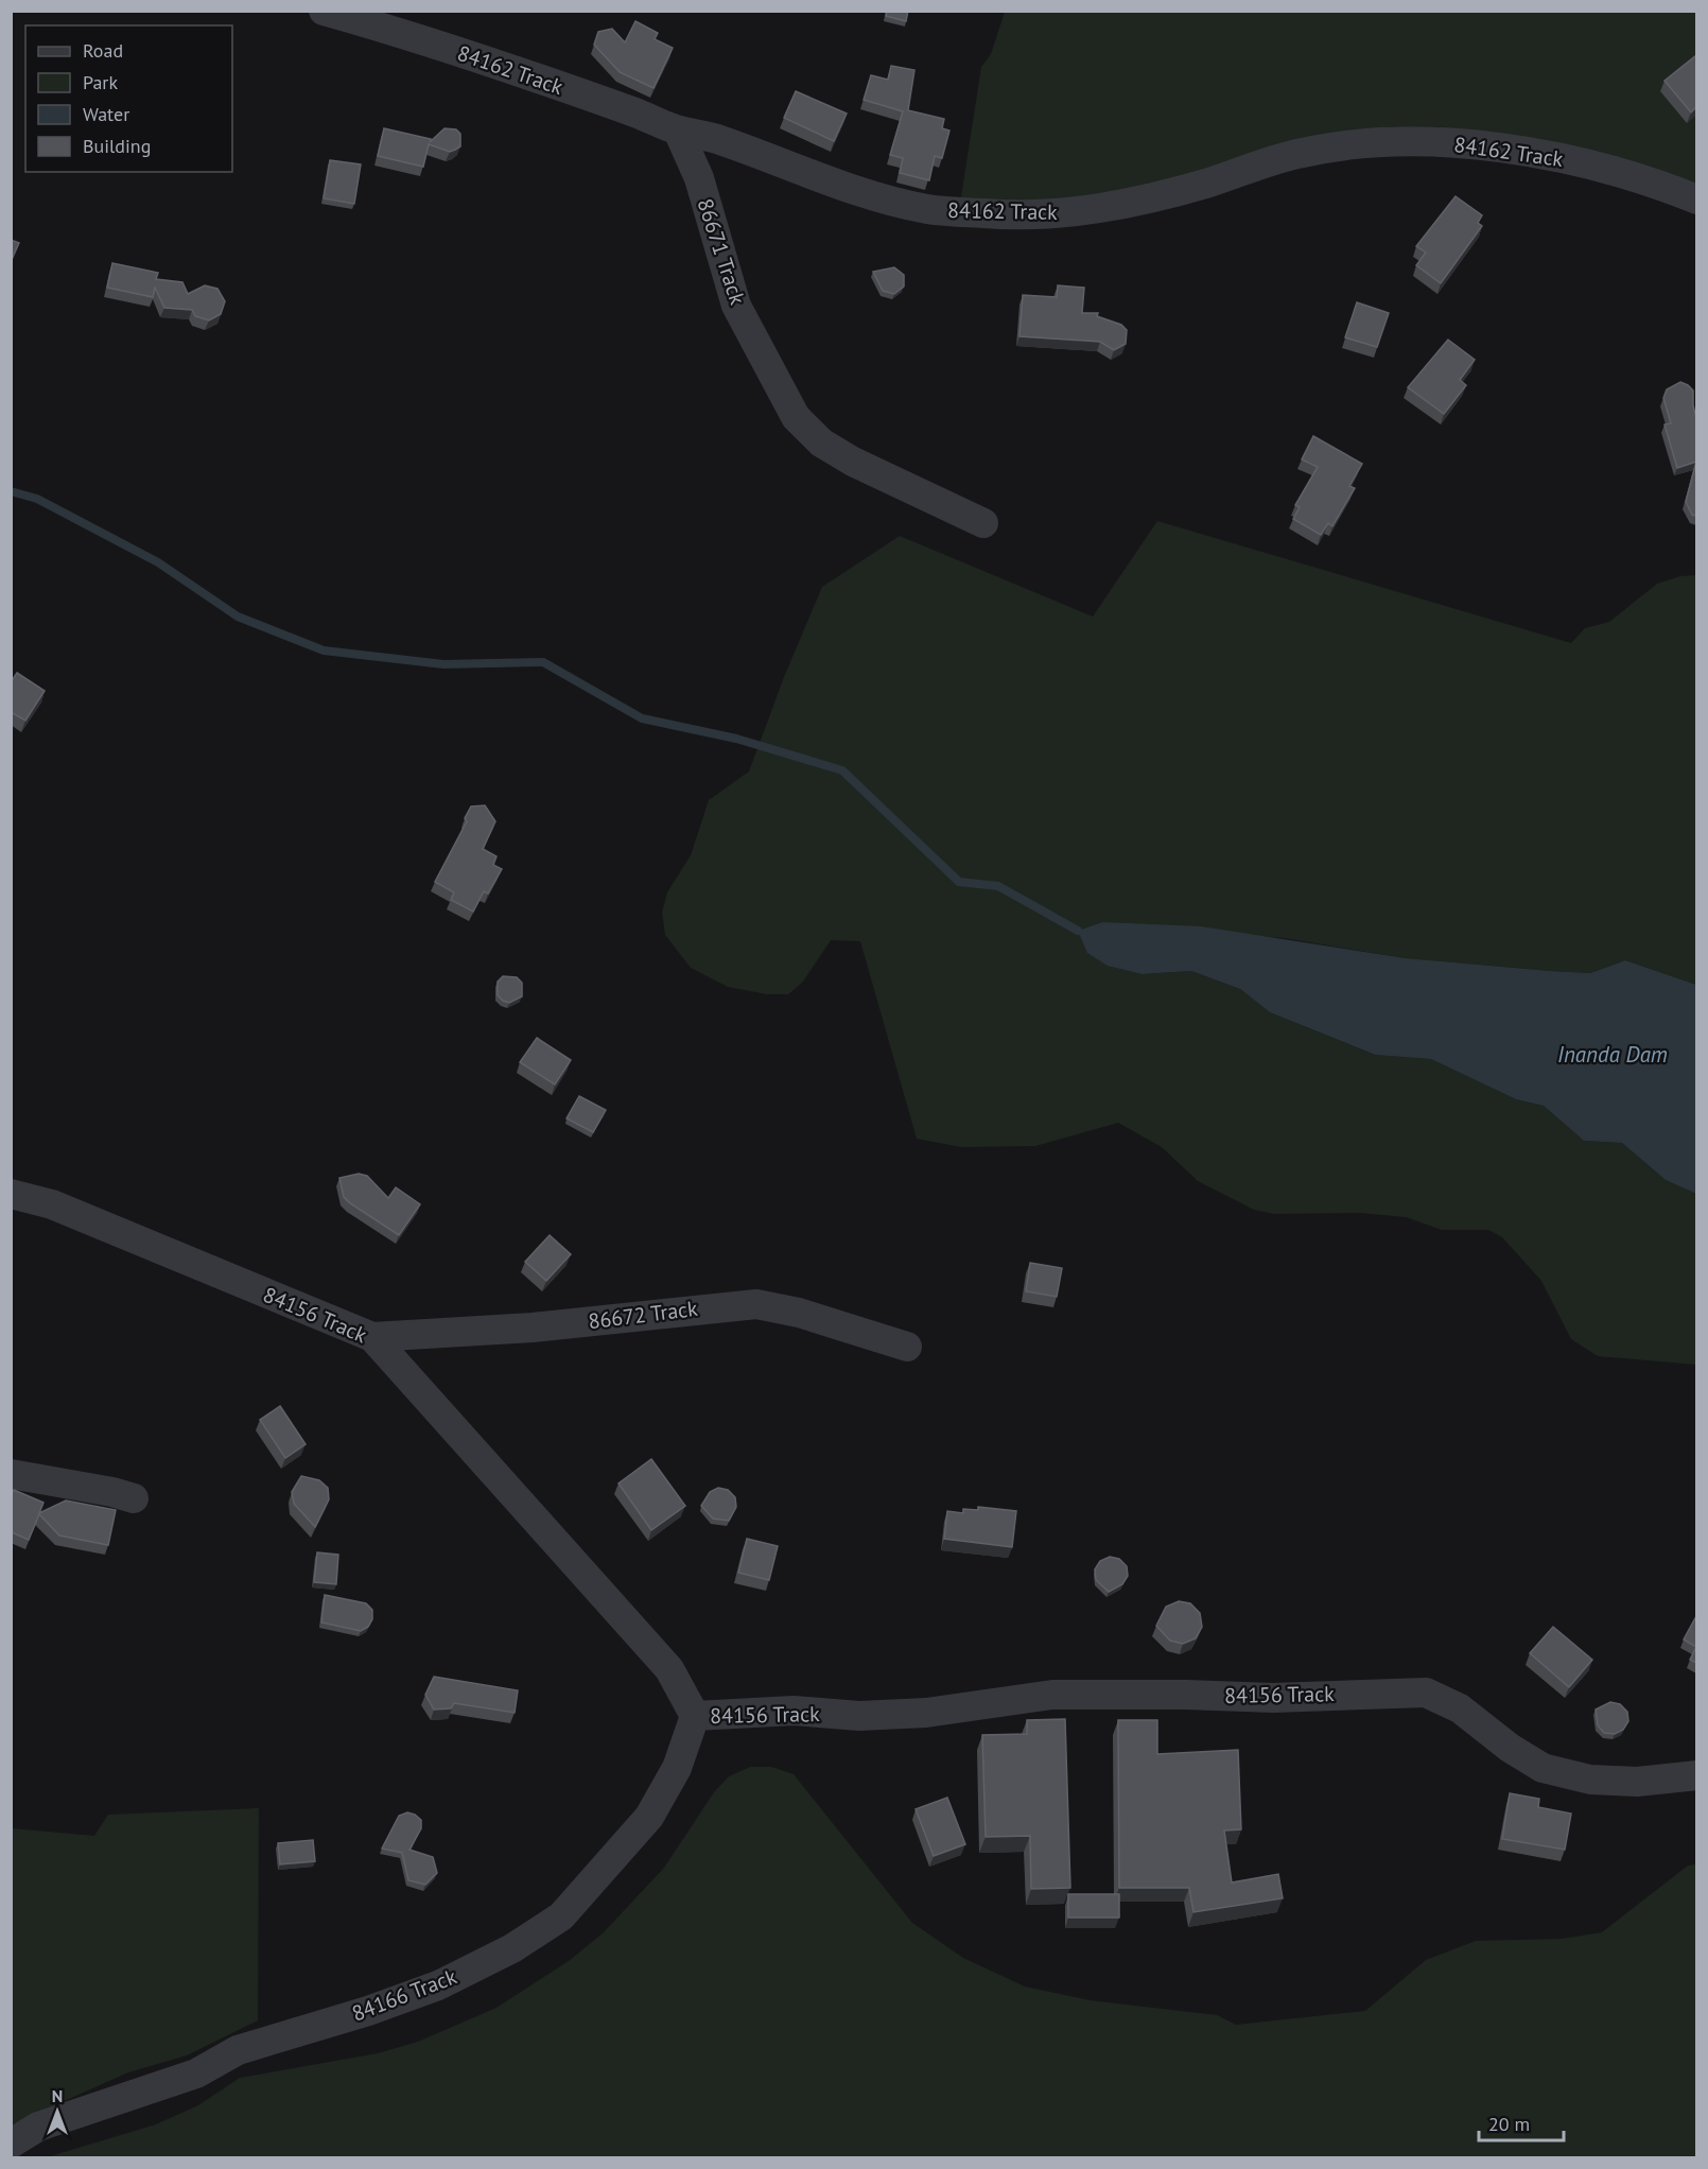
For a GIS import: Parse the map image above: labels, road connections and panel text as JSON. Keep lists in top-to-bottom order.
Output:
{
  "streets": {
    "street": [
      "84162 Track",
      "86671 Track",
      "84156 Track",
      "86672 Track",
      "84166 Track"
    ]
  },
  "crossings": [
    ["84162 Track", "86671 Track"],
    ["84156 Track", "86672 Track"],
    ["84156 Track", "84166 Track"]
  ],
  "water": ["Inanda Dam"],
  "legend": [
    "Road",
    "Park",
    "Water",
    "Building"
  ],
  "scale_bar": "20 m",
  "north": "top"
}
